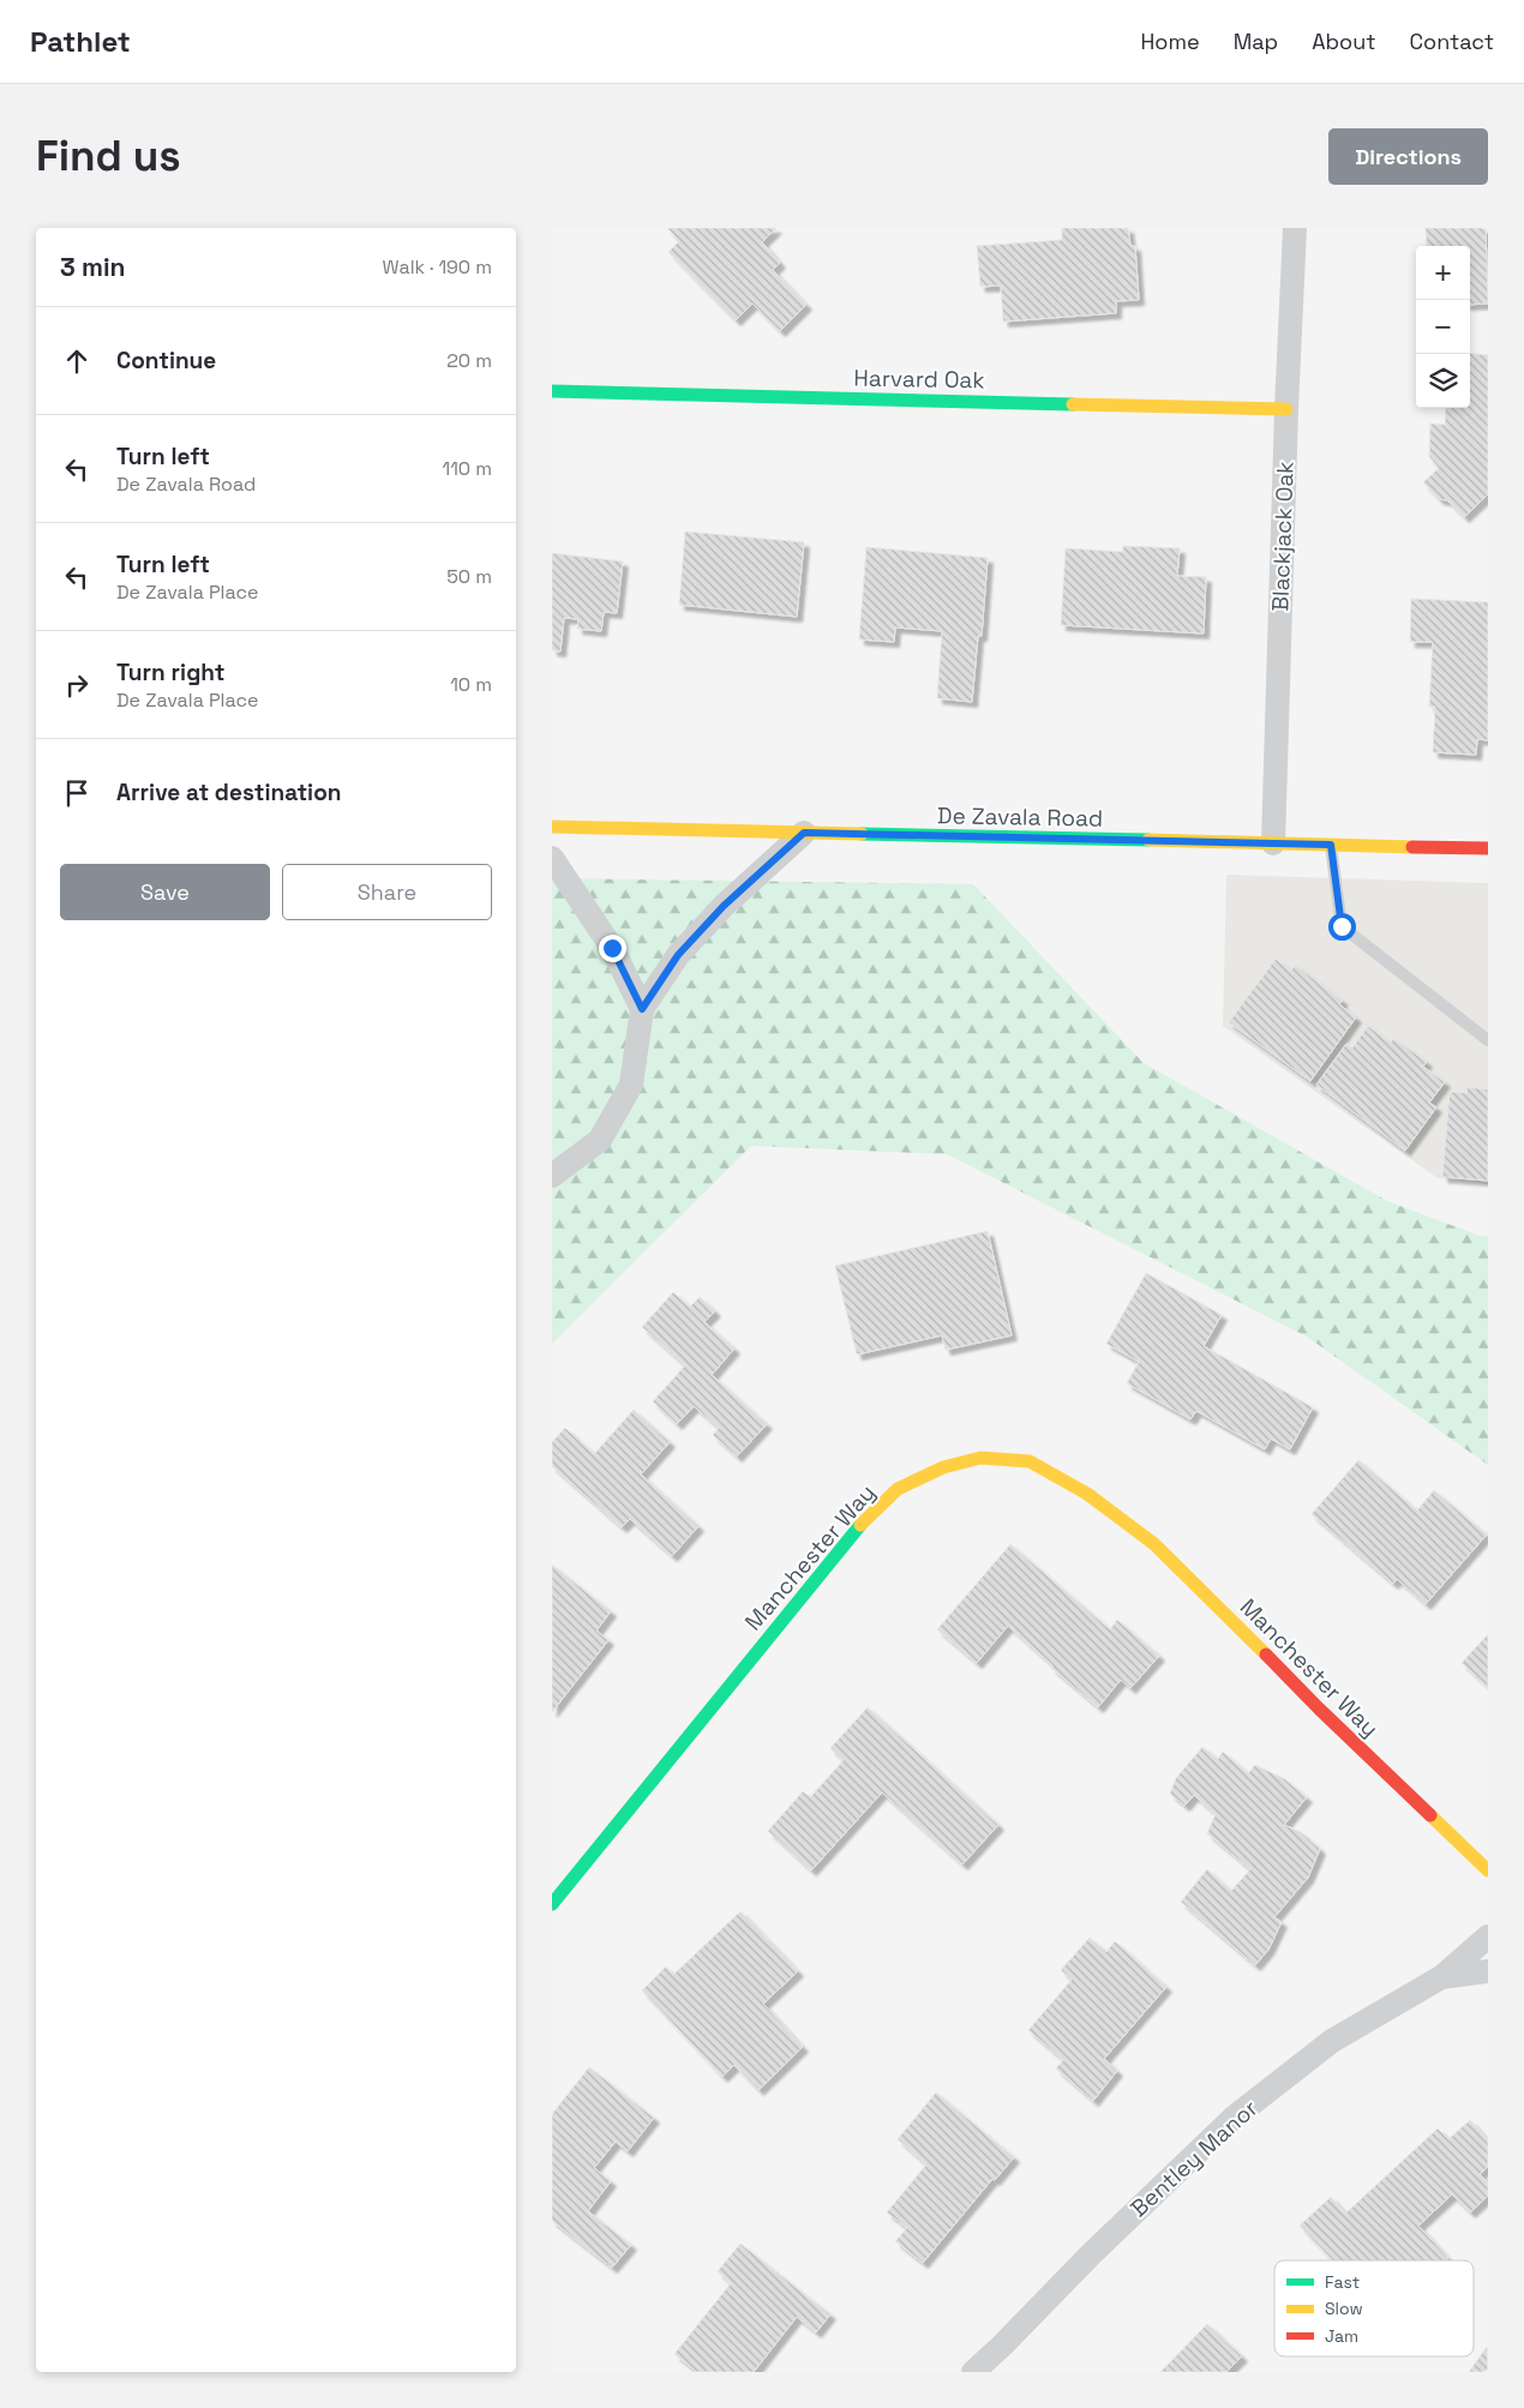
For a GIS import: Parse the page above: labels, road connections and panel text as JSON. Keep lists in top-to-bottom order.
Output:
{
  "streets": {
    "street": [
      "Harvard Oak",
      "Blackjack Oak",
      "De Zavala Road",
      "Manchester Way",
      "Bentley Manor"
    ]
  },
  "crossings": [
    ["Harvard Oak", "Blackjack Oak"],
    ["Blackjack Oak", "De Zavala Road"]
  ],
  "legend": ["Fast", "Slow", "Jam"],
  "page": {
    "header": "Pathlet",
    "nav": [
      "Home",
      "Map",
      "About",
      "Contact"
    ],
    "buttons": [
      "Directions",
      ["Save", "Share"]
    ],
    "title": "Find us",
    "heading": ["3 min", "Walk · 190 m"],
    "map_buttons": ["+", "−"],
    "list": [
      ["Continue", "20 m"],
      ["Turn left", "De Zavala Road", "110 m"],
      ["Turn left", "De Zavala Place", "50 m"],
      ["Turn right", "De Zavala Place", "10 m"],
      "Arrive at destination"
    ]
  }
}
